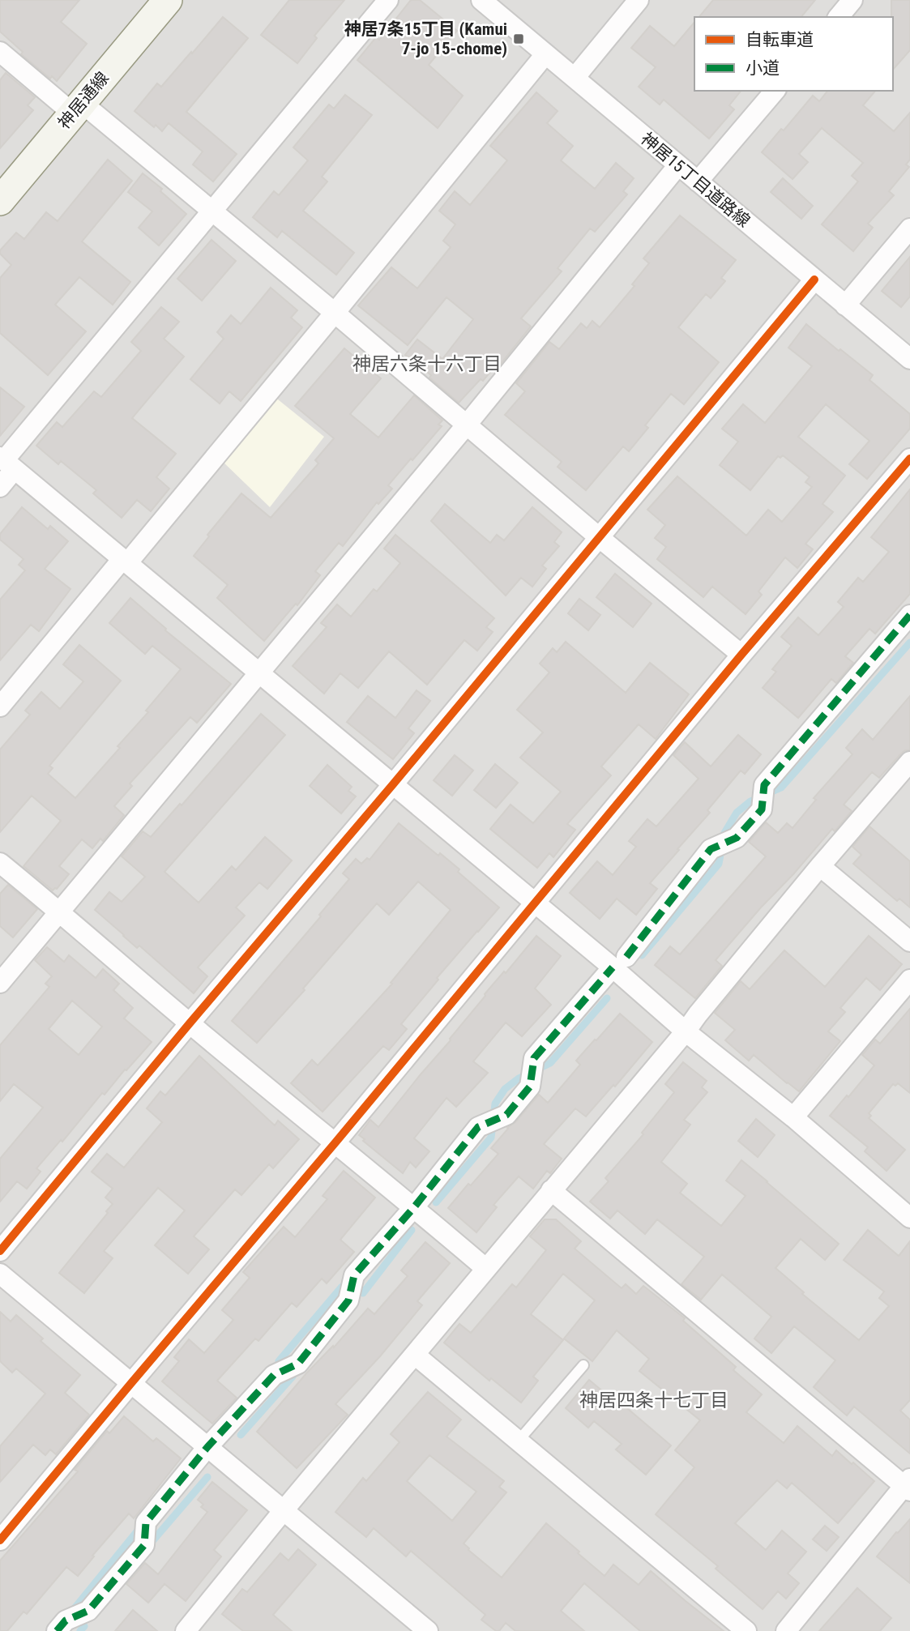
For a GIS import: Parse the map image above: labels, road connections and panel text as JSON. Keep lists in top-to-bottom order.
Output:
{
  "streets": {
    "street": ["神居通線", "神居15丁目道路線"]
  },
  "districts": ["神居六条十六丁目", "神居四条十七丁目"],
  "places": {
    "transit": ["神居7条15丁目 (Kamui 7-jo 15-chome)"]
  },
  "legend": ["自転車道", "小道"]
}
